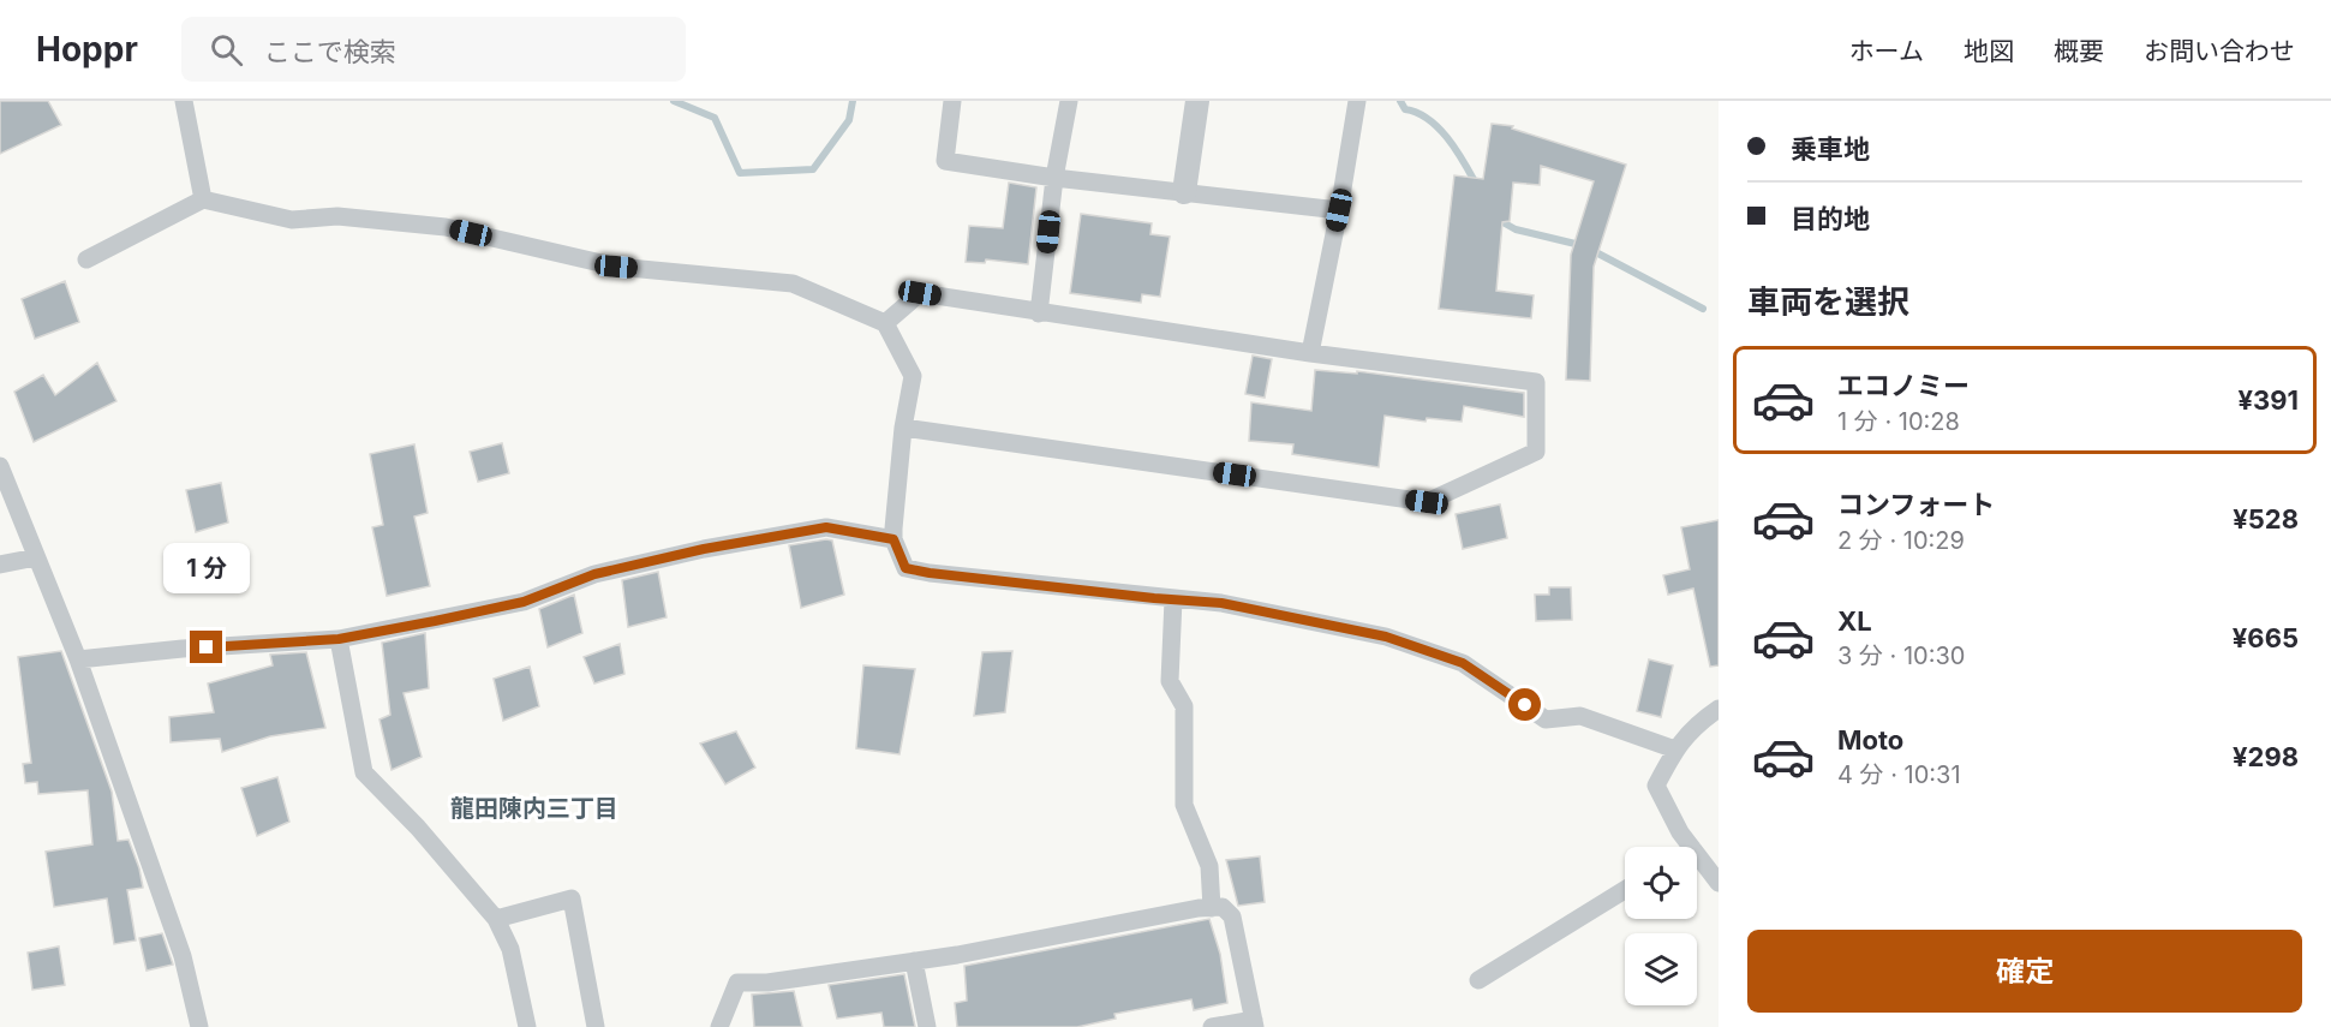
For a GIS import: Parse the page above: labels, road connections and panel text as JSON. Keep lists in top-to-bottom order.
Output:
{
  "districts": ["龍田陳内三丁目"],
  "page": {
    "header": "Hoppr",
    "search": "ここで検索",
    "nav": [
      "ホーム",
      "地図",
      "概要",
      "お問い合わせ"
    ],
    "banner": ["乗車地", "目的地"],
    "heading": "車両を選択",
    "list": [
      {
        "name": "エコノミー",
        "note": "1 分 · 10:28",
        "value": "¥391"
      },
      {
        "name": "コンフォート",
        "note": "2 分 · 10:29",
        "value": "¥528"
      },
      {
        "name": "XL",
        "note": "3 分 · 10:30",
        "value": "¥665"
      },
      {
        "name": "Moto",
        "note": "4 分 · 10:31",
        "value": "¥298"
      }
    ],
    "bubble": "1 分",
    "buttons": "確定"
  }
}
